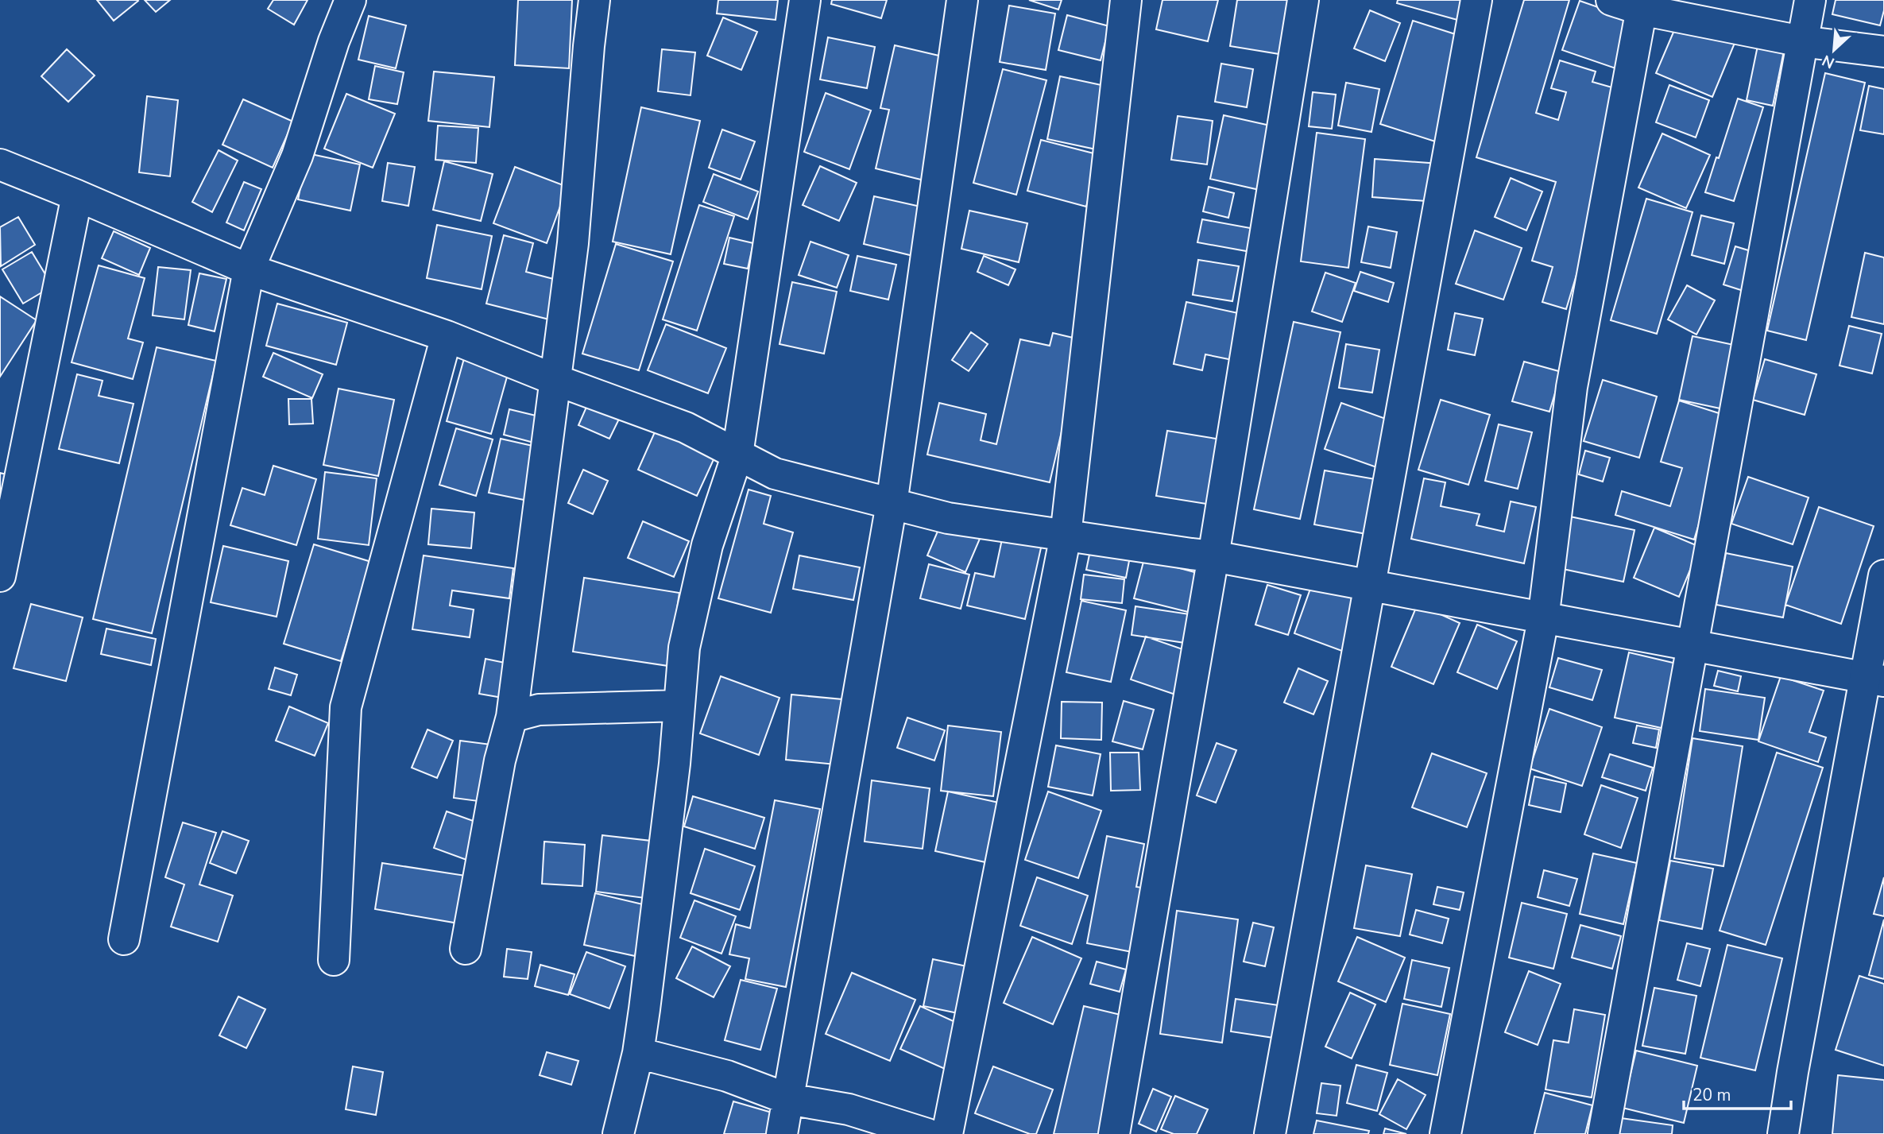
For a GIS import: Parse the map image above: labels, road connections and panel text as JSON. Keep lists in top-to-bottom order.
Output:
{
  "scale_bar": "20 m",
  "north": "bottom left"
}
